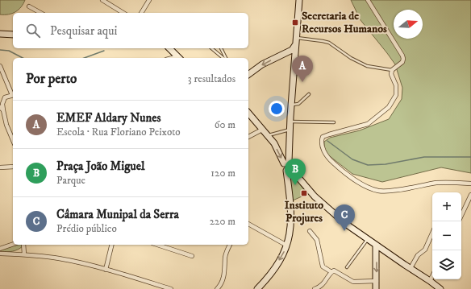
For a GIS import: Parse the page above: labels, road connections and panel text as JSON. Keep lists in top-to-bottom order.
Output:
{
  "places": {
    "transit": ["Secretaria de Recursos Humanos", "Instituto Projures"]
  },
  "north": "right",
  "page": {
    "search": "Pesquisar aqui",
    "pins": ["A", "B", "C"],
    "heading": ["Por perto", "3 resultados"],
    "list": [
      {
        "mark": "A",
        "name": "EMEF Aldary Nunes",
        "note": "Escola · Rua Floriano Peixoto",
        "value": "60 m"
      },
      {
        "mark": "B",
        "name": "Praça João Miguel",
        "note": "Parque",
        "value": "120 m"
      },
      {
        "mark": "C",
        "name": "Câmara Munipal da Serra",
        "note": "Prédio público",
        "value": "220 m"
      }
    ],
    "map_buttons": ["+", "−"]
  }
}
